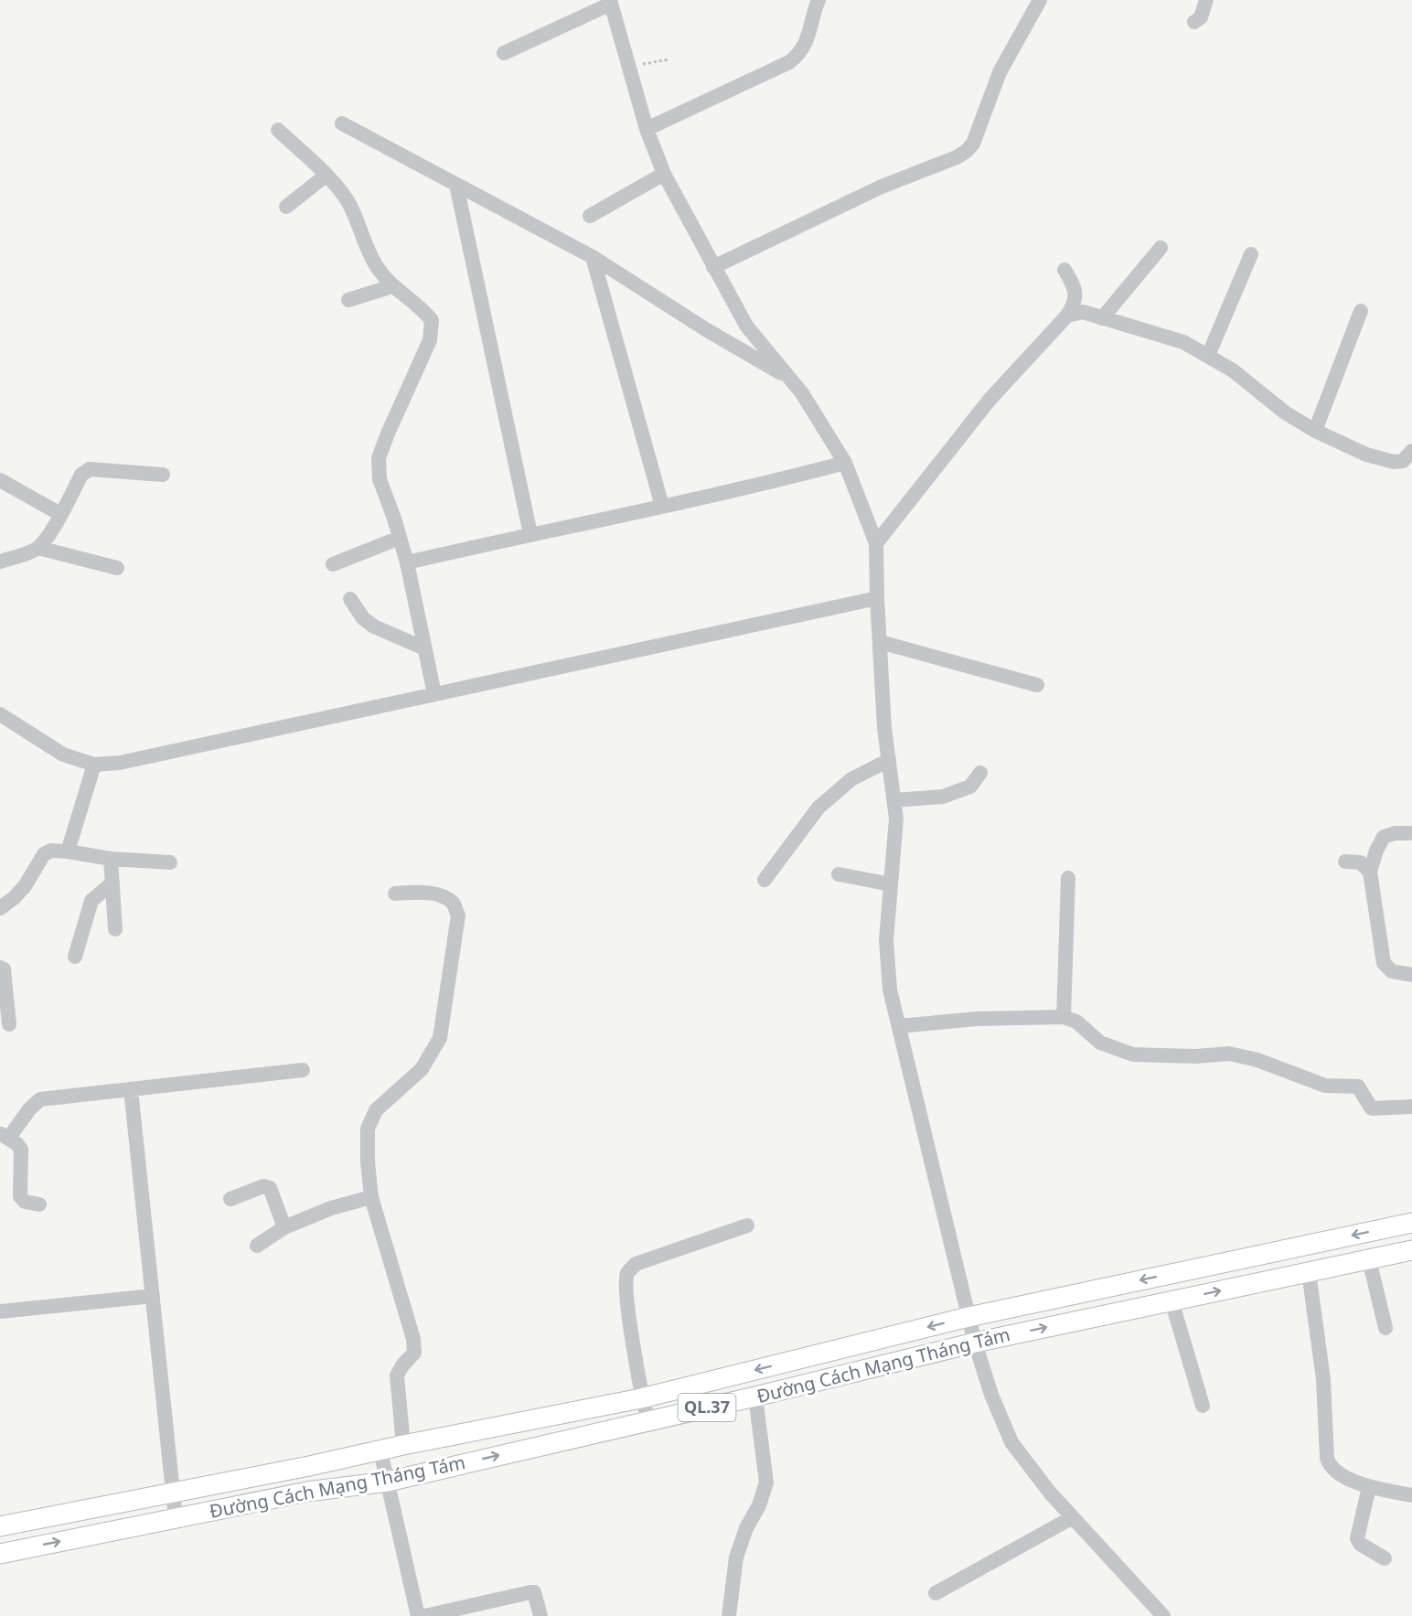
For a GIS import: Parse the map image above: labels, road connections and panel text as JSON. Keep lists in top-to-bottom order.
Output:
{
  "streets": {
    "main road": ["Đường Cách Mạng Tháng Tám", "QL.37"]
  }
}
